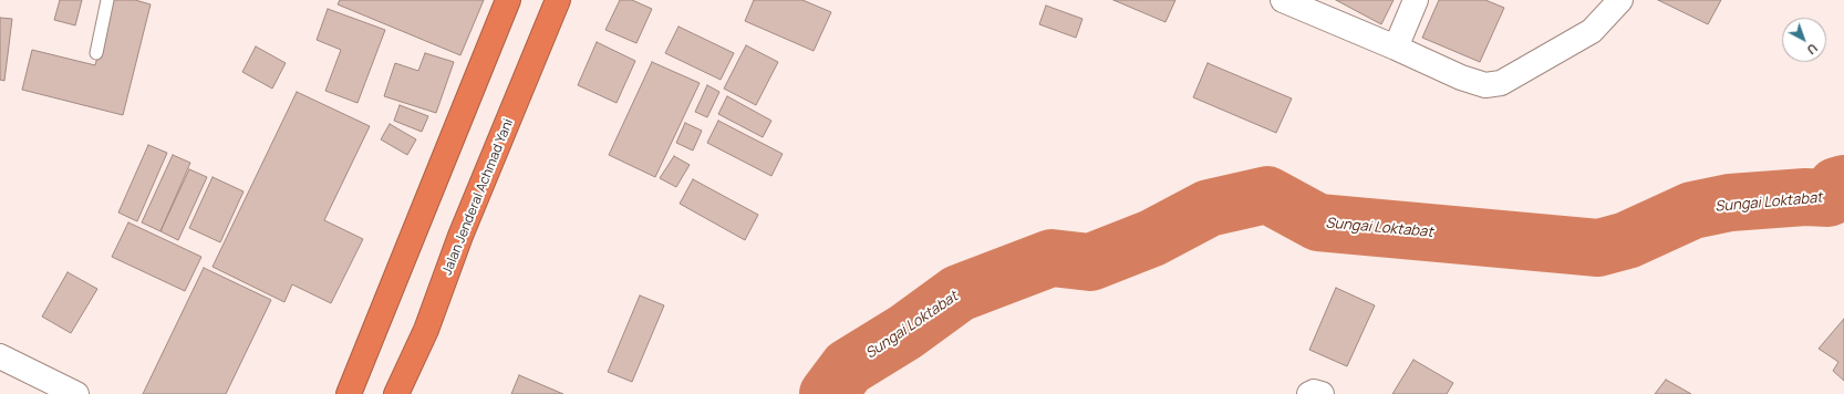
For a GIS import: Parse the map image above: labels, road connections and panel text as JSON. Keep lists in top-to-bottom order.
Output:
{
  "streets": {
    "highway": ["Jalan Jenderal Achmad Yani"]
  },
  "water": ["Sungai Loktabat"],
  "north": "bottom right"
}
